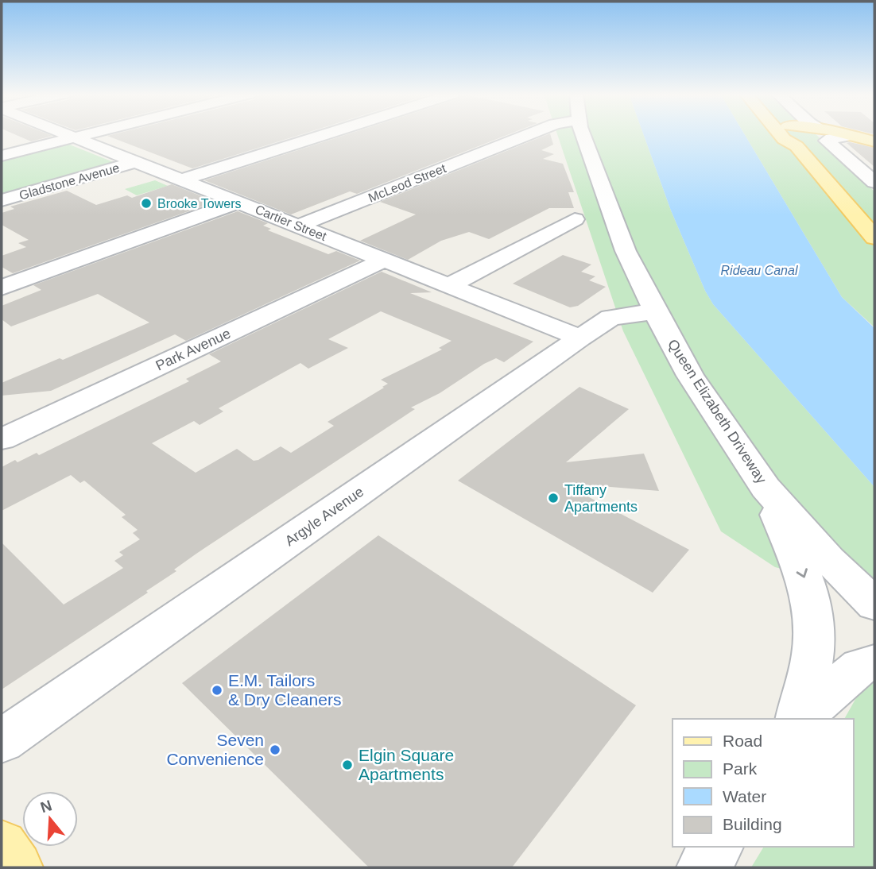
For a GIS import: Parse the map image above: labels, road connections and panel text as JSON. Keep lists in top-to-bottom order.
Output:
{
  "streets": {
    "street": [
      "Gladstone Avenue",
      "McLeod Street",
      "Cartier Street",
      "Park Avenue",
      "Queen Elizabeth Driveway",
      "Argyle Avenue"
    ]
  },
  "crossings": [
    ["Gladstone Avenue", "Cartier Street"],
    ["McLeod Street", "Cartier Street"],
    ["Cartier Street", "Park Avenue"],
    ["Cartier Street", "Argyle Avenue"],
    ["Queen Elizabeth Driveway", "Argyle Avenue"]
  ],
  "water": ["Rideau Canal"],
  "places": [
    "Brooke Towers",
    "Tiffany Apartments",
    "E.M. Tailors & Dry Cleaners",
    "Seven Convenience",
    "Elgin Square Apartments"
  ],
  "legend": [
    "Road",
    "Park",
    "Water",
    "Building"
  ],
  "north": "top"
}
